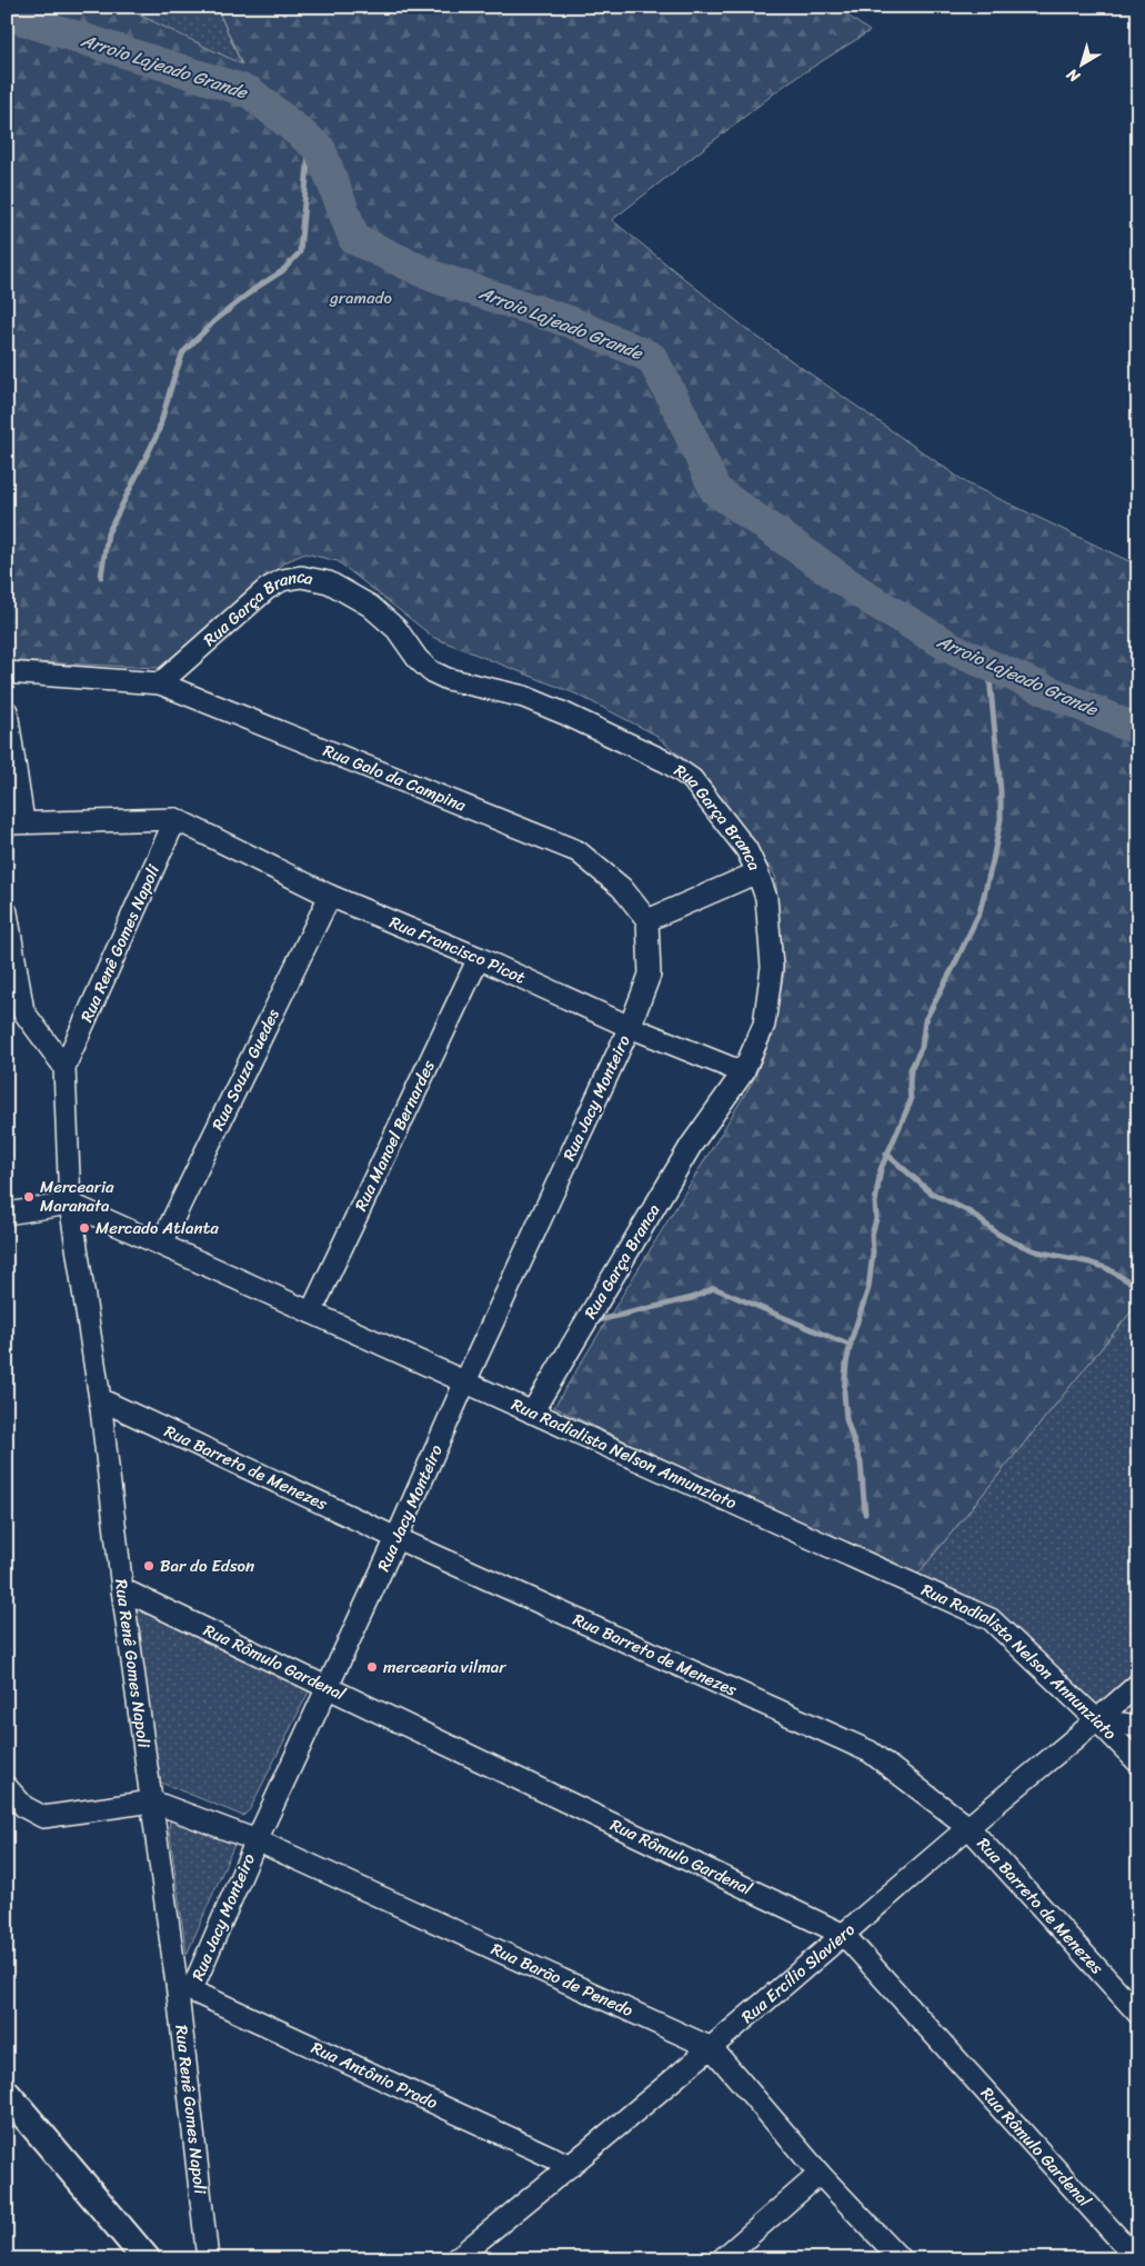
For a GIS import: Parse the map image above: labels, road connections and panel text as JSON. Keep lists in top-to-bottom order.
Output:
{
  "streets": {
    "street": [
      "Rua Garça Branca",
      "Rua Galo da Campina",
      "Rua Renê Gomes Napoli",
      "Rua Francisco Picot",
      "Rua Souza Guedes",
      "Rua Jacy Monteiro",
      "Rua Manoel Bernardes",
      "Rua Radialista Nelson Annunziato",
      "Rua Barreto de Menezes",
      "Rua Rômulo Gardenal",
      "Rua Ercílio Slaviero",
      "Rua Barão de Penedo",
      "Rua Antônio Prado"
    ]
  },
  "crossings": [
    ["Rua Garça Branca", "Rua Galo da Campina"],
    ["Rua Garça Branca", "Rua Francisco Picot"],
    ["Rua Garça Branca", "Rua Radialista Nelson Annunziato"],
    ["Rua Renê Gomes Napoli", "Rua Francisco Picot"],
    ["Rua Renê Gomes Napoli", "Rua Jacy Monteiro"],
    ["Rua Renê Gomes Napoli", "Rua Radialista Nelson Annunziato"],
    ["Rua Renê Gomes Napoli", "Rua Barreto de Menezes"],
    ["Rua Renê Gomes Napoli", "Rua Rômulo Gardenal"],
    ["Rua Renê Gomes Napoli", "Rua Barão de Penedo"],
    ["Rua Renê Gomes Napoli", "Rua Antônio Prado"],
    ["Rua Francisco Picot", "Rua Souza Guedes"],
    ["Rua Francisco Picot", "Rua Jacy Monteiro"],
    ["Rua Francisco Picot", "Rua Manoel Bernardes"],
    ["Rua Souza Guedes", "Rua Radialista Nelson Annunziato"],
    ["Rua Jacy Monteiro", "Rua Radialista Nelson Annunziato"],
    ["Rua Jacy Monteiro", "Rua Barreto de Menezes"],
    ["Rua Jacy Monteiro", "Rua Rômulo Gardenal"],
    ["Rua Jacy Monteiro", "Rua Barão de Penedo"],
    ["Rua Jacy Monteiro", "Rua Antônio Prado"],
    ["Rua Manoel Bernardes", "Rua Radialista Nelson Annunziato"],
    ["Rua Radialista Nelson Annunziato", "Rua Ercílio Slaviero"],
    ["Rua Barreto de Menezes", "Rua Ercílio Slaviero"],
    ["Rua Rômulo Gardenal", "Rua Ercílio Slaviero"],
    ["Rua Ercílio Slaviero", "Rua Barão de Penedo"],
    ["Rua Ercílio Slaviero", "Rua Antônio Prado"]
  ],
  "water": ["Arroio Lajeado Grande"],
  "parks": ["gramado"],
  "places": [
    "Mercearia Maranata",
    "Mercado Atlanta",
    "Bar do Edson",
    "mercearia vilmar"
  ],
  "north": "bottom left"
}
